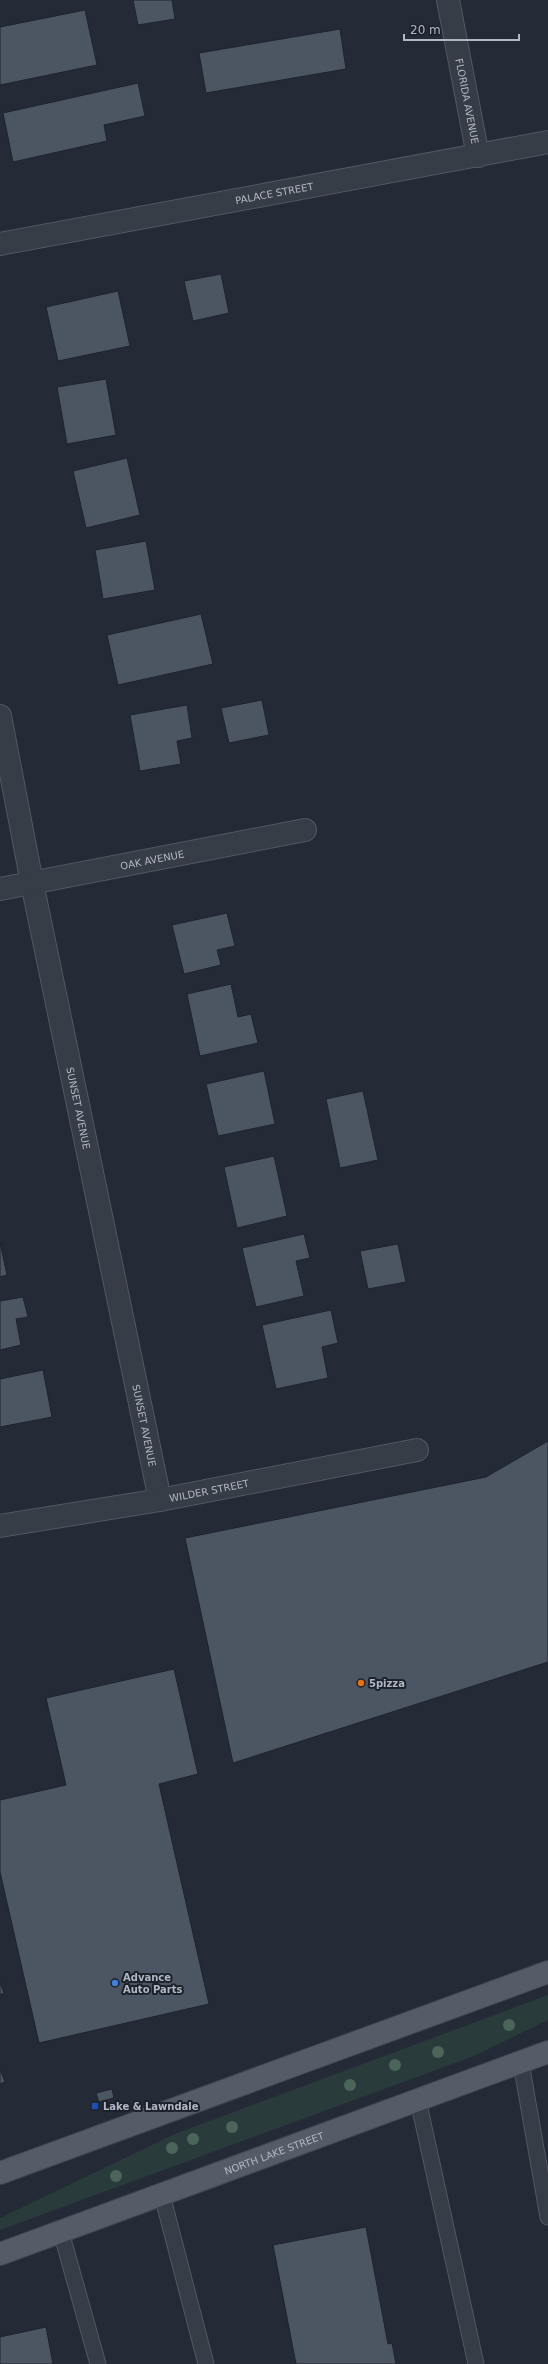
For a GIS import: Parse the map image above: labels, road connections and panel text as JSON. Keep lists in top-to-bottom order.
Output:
{
  "streets": {
    "main road": ["NORTH LAKE STREET"],
    "street": [
      "FLORIDA AVENUE",
      "PALACE STREET",
      "OAK AVENUE",
      "SUNSET AVENUE",
      "WILDER STREET"
    ]
  },
  "crossings": [
    ["FLORIDA AVENUE", "PALACE STREET"],
    ["OAK AVENUE", "SUNSET AVENUE"],
    ["SUNSET AVENUE", "WILDER STREET"]
  ],
  "places": {
    "other": ["5pizza", "Advance Auto Parts"],
    "transit": ["Lake & Lawndale"]
  },
  "scale_bar": "20 m"
}
